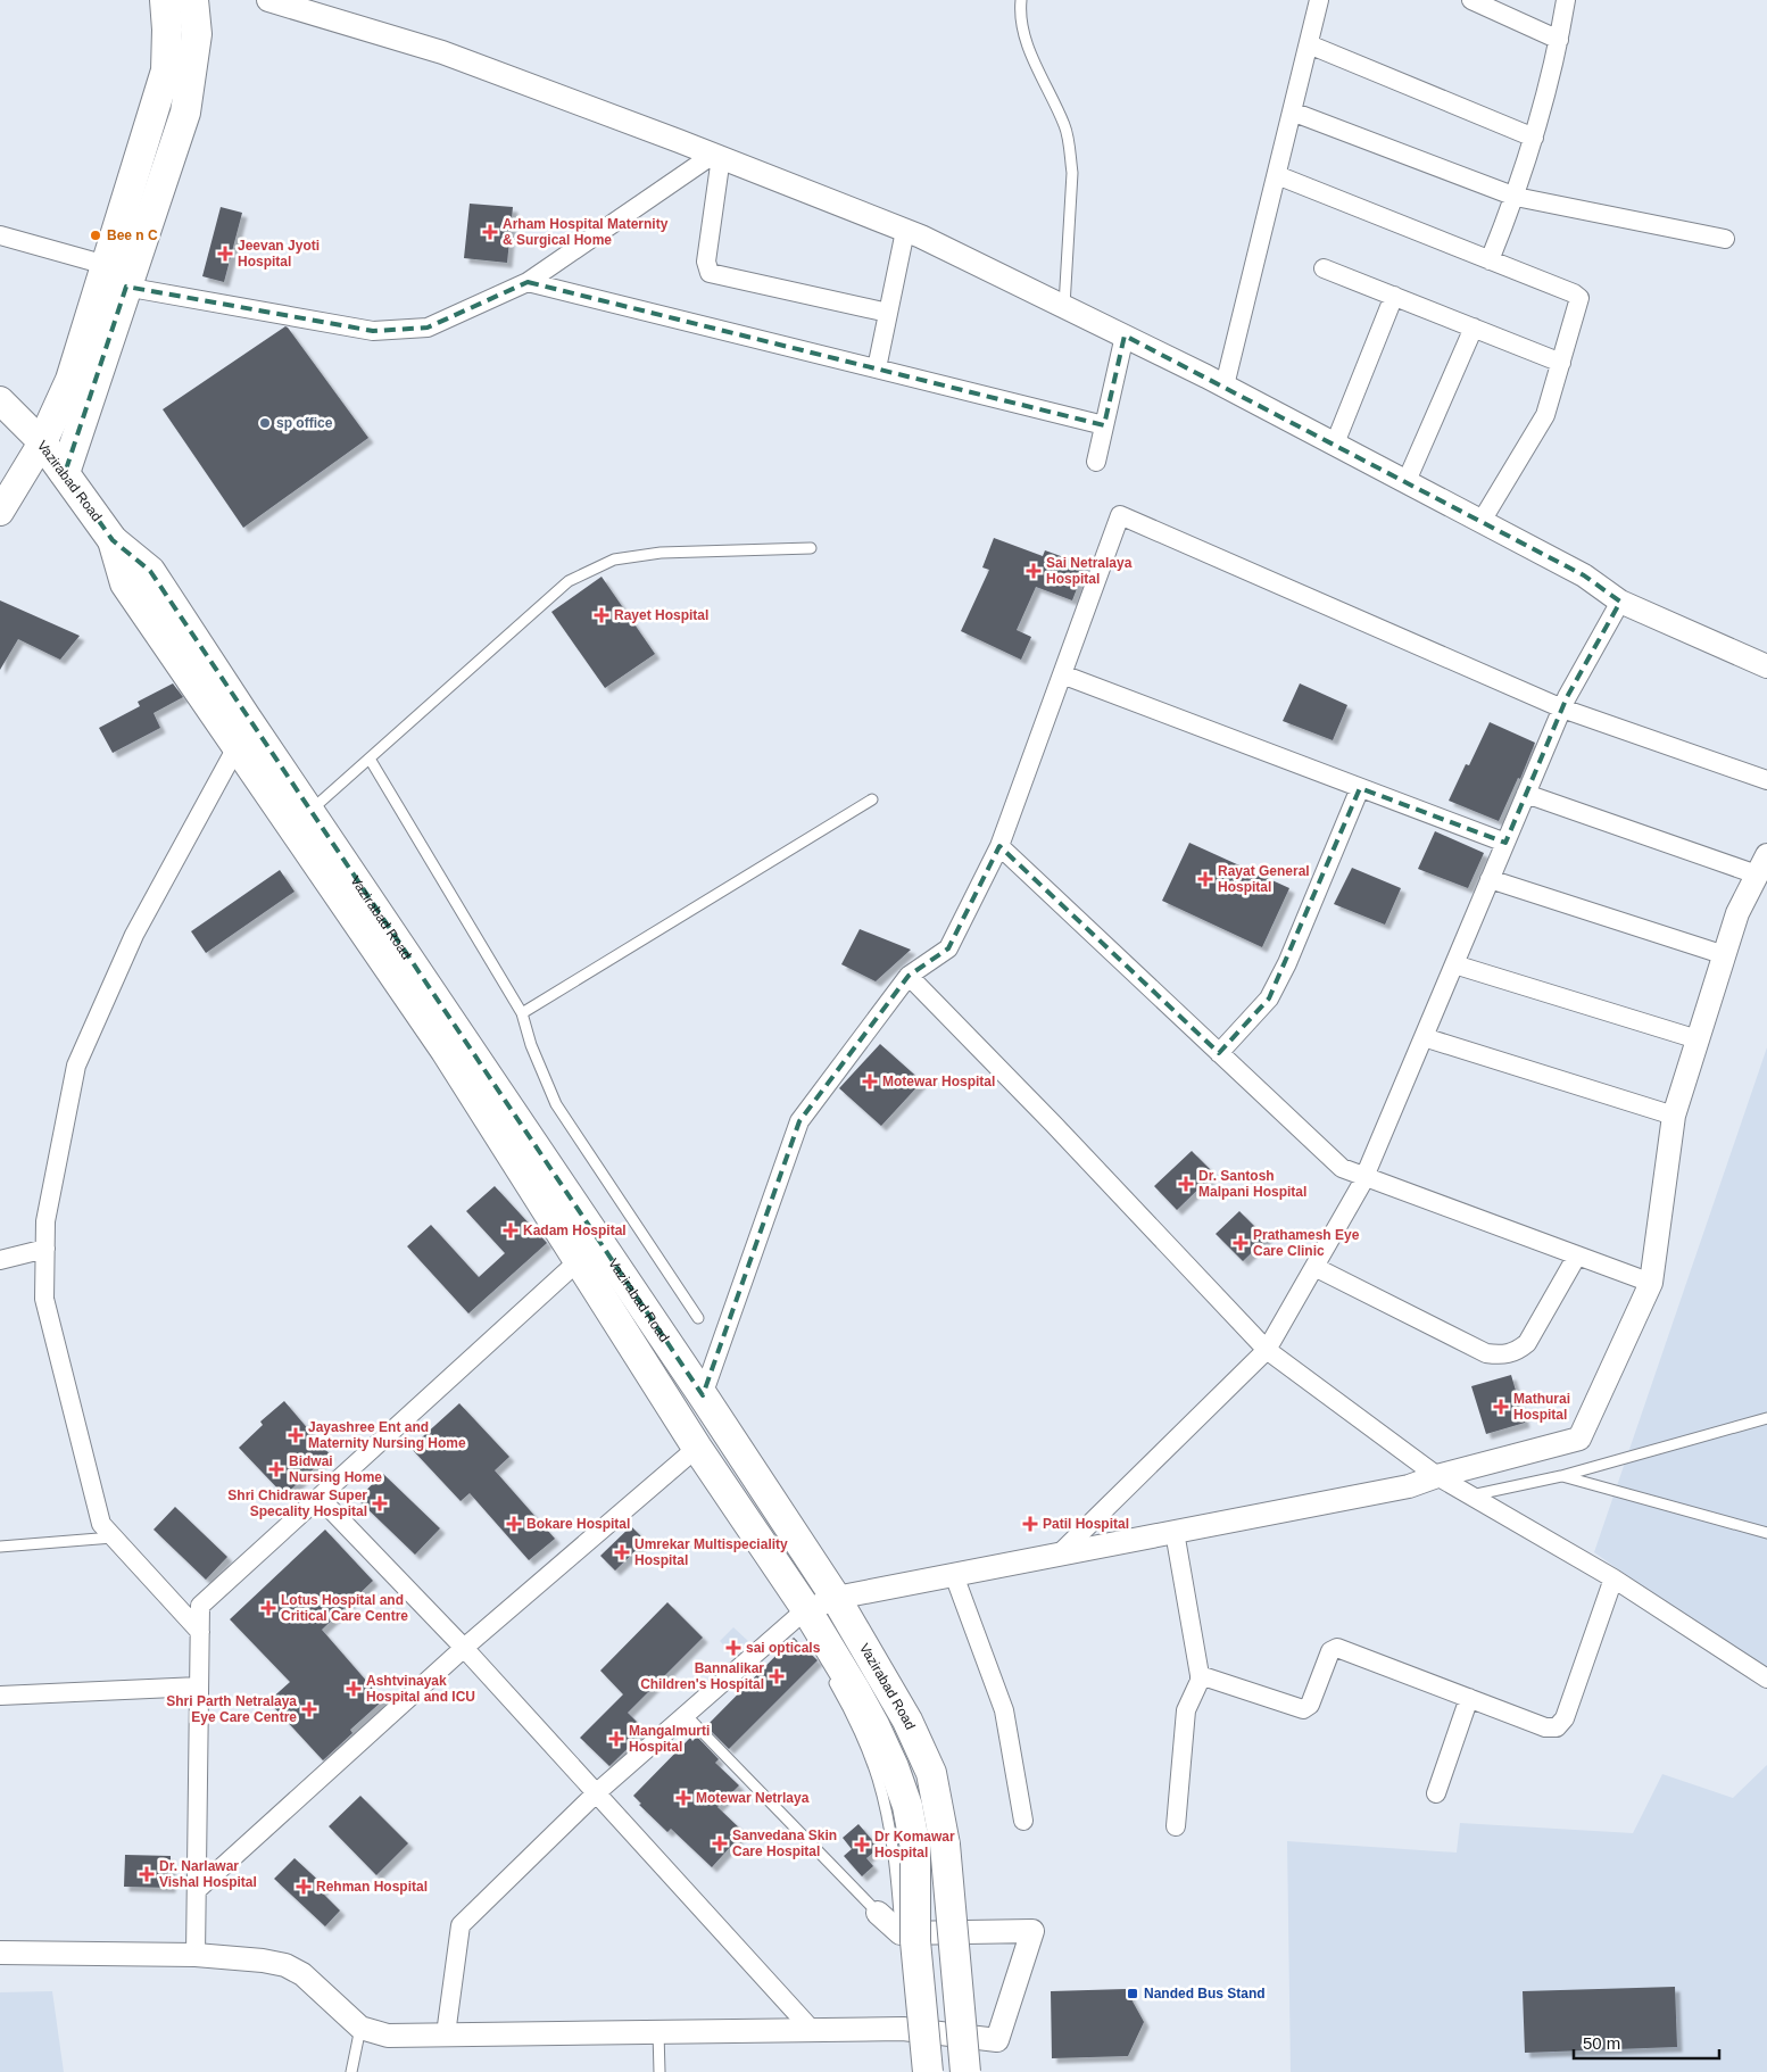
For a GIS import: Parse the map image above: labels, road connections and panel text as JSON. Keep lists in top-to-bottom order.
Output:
{
  "streets": {
    "main road": ["Vazirabad Road"]
  },
  "places": {
    "health": [
      "Arham Hospital Maternity & Surgical Home",
      "Jeevan Jyoti Hospital",
      "Sai Netralaya Hospital",
      "Rayet Hospital",
      "Rayat General Hospital",
      "Motewar Hospital",
      "Dr. Santosh Malpani Hospital",
      "Kadam Hospital",
      "Prathamesh Eye Care Clinic",
      "Mathurai Hospital",
      "Jayashree Ent and Maternity Nursing Home",
      "Bidwai Nursing Home",
      "Shri Chidrawar Super Specality Hospital",
      "Bokare Hospital",
      "Patil Hospital",
      "Umrekar Multispeciality Hospital",
      "Lotus Hospital and Critical Care Centre",
      "sai opticals",
      "Bannalikar Children's Hospital",
      "Ashtvinayak Hospital and ICU",
      "Shri Parth Netralaya Eye Care Centre",
      "Mangalmurti Hospital",
      "Motewar Netrlaya",
      "Sanvedana Skin Care Hospital",
      "Dr Komawar Hospital",
      "Dr. Narlawar Vishal Hospital",
      "Rehman Hospital"
    ],
    "other": ["Bee n C", "sp office"],
    "transit": ["Nanded Bus Stand"]
  },
  "scale_bar": "50 m"
}
